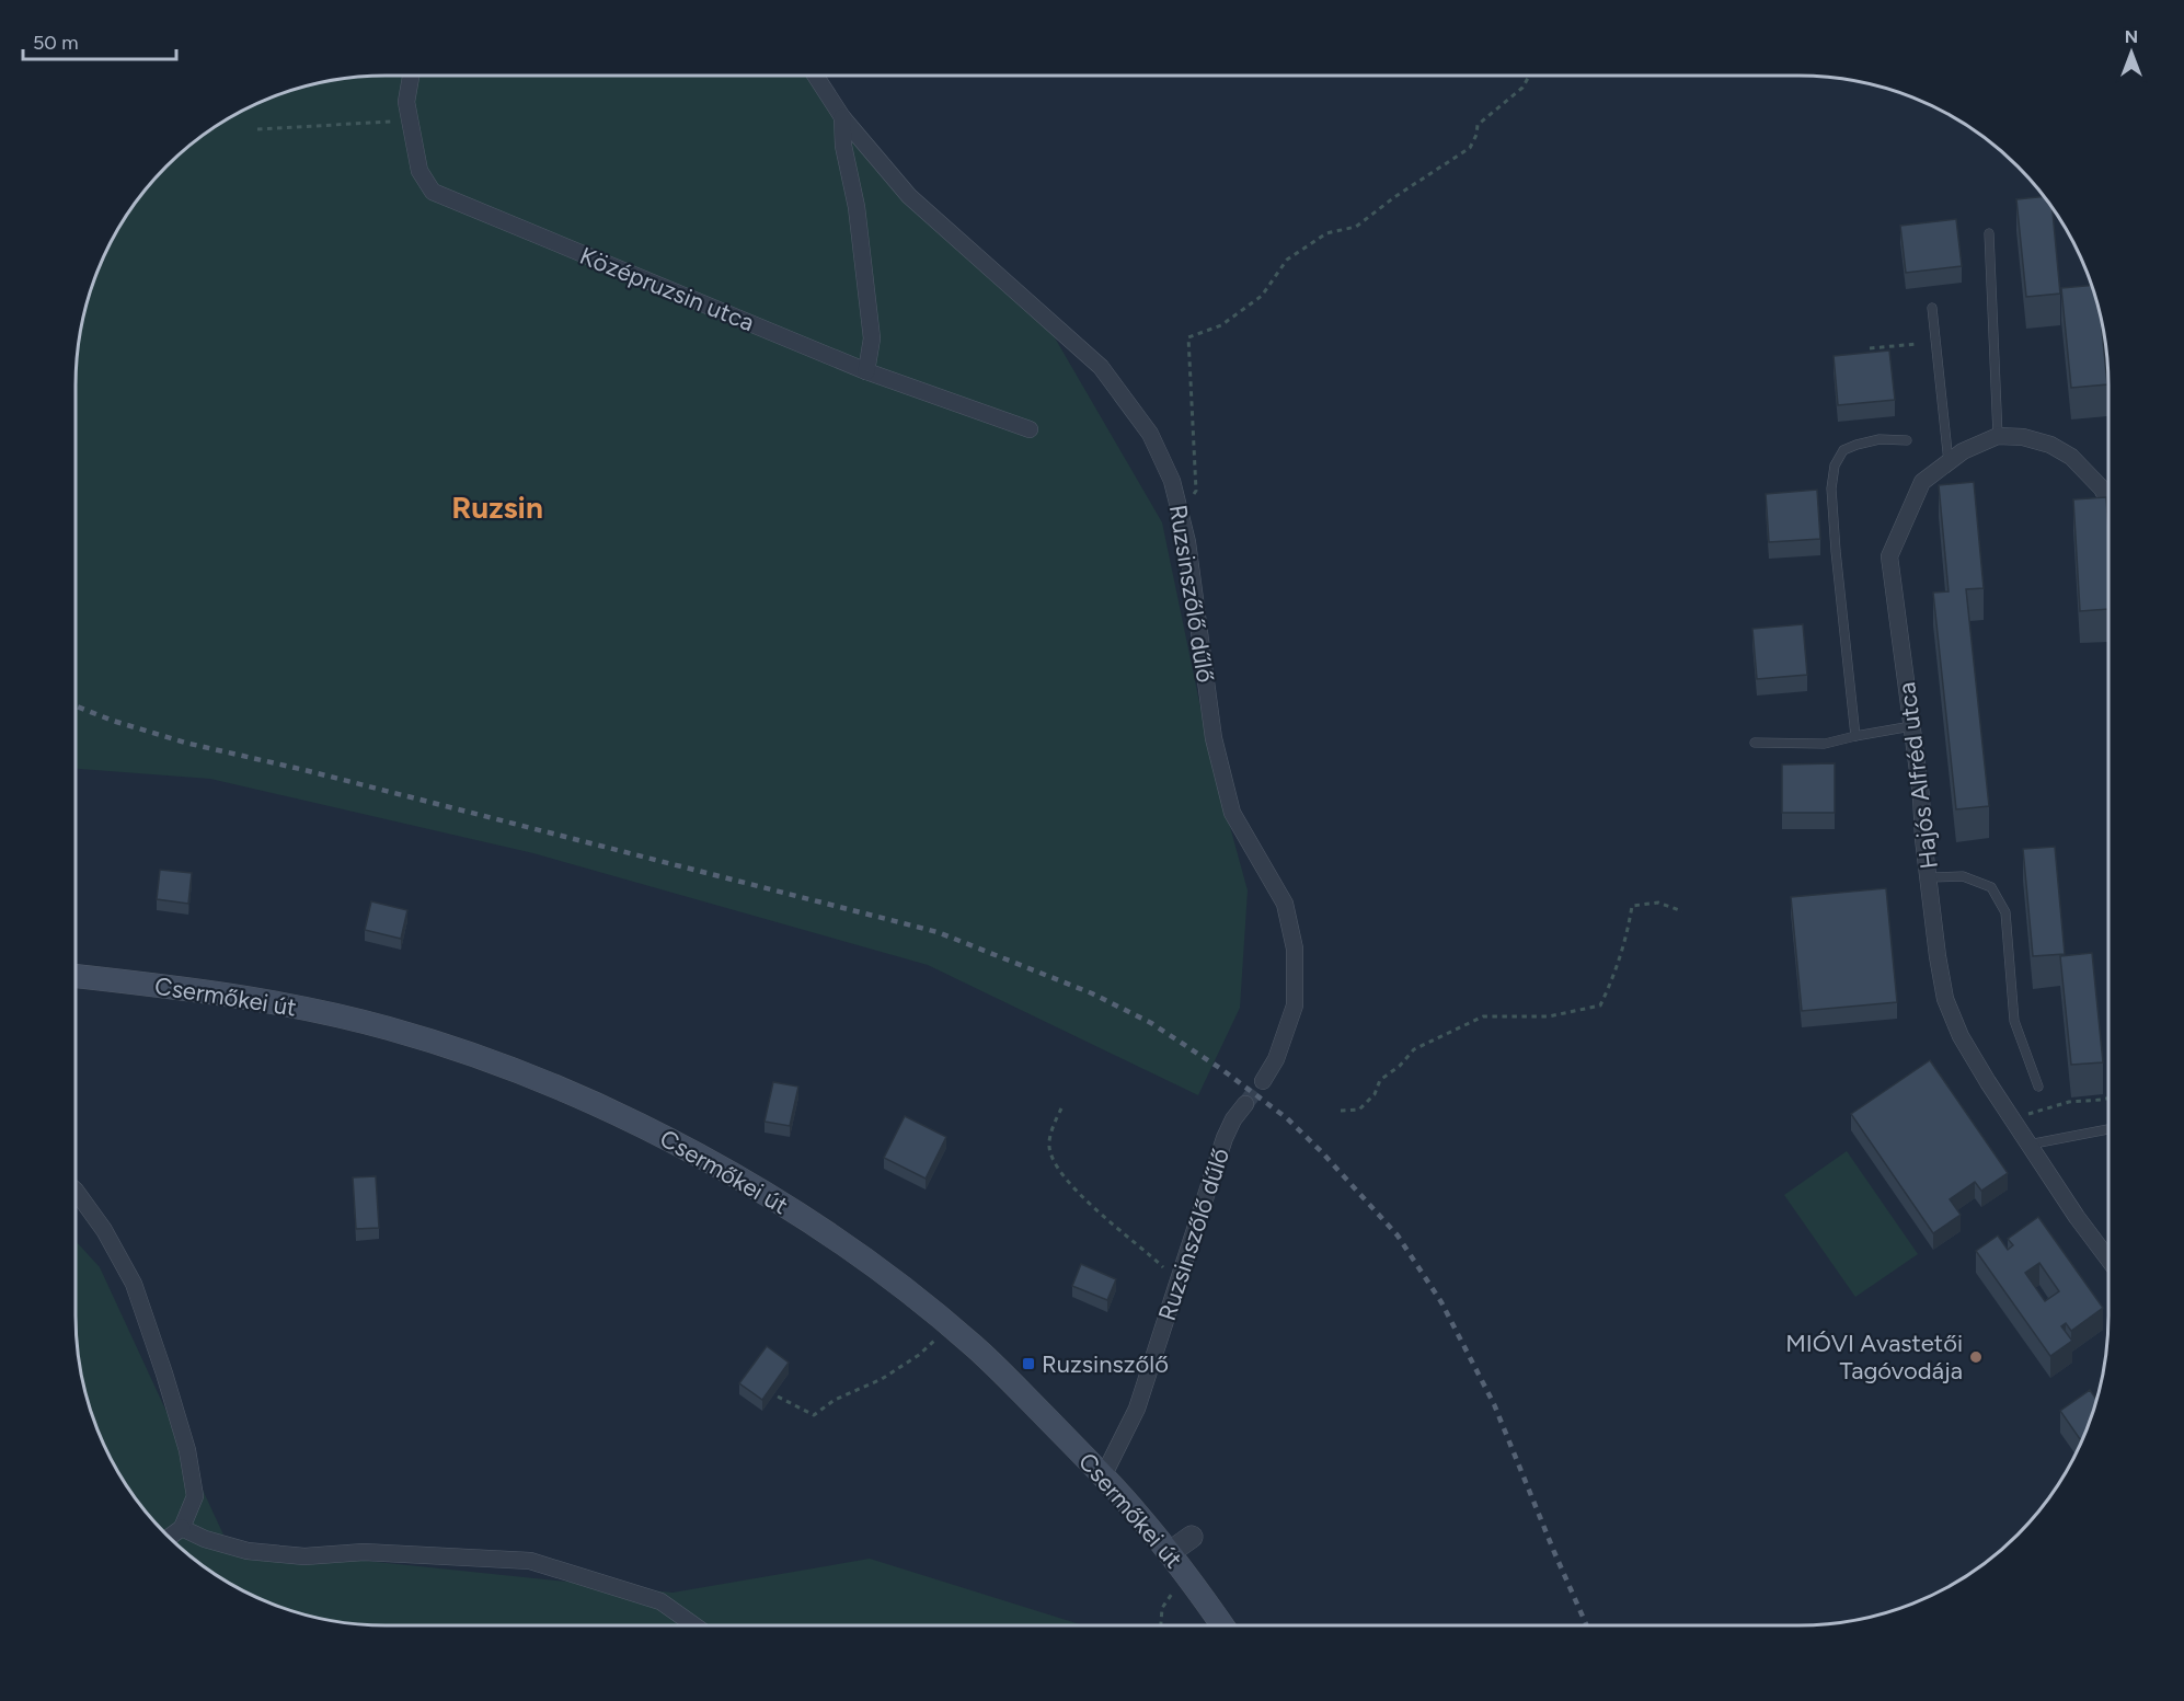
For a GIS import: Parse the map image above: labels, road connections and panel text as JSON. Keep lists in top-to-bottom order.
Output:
{
  "streets": {
    "main road": ["Csermőkei út"],
    "street": ["Középruzsin utca", "Ruzsinszőlő dűlő", "Hajós Alfréd utca"]
  },
  "crossings": [
    ["Ruzsinszőlő dűlő", "Csermőkei út"]
  ],
  "districts": ["Ruzsin"],
  "places": {
    "other": ["MIÓVI Avastetői Tagóvodája"],
    "transit": ["Ruzsinszőlő"]
  },
  "scale_bar": "50 m",
  "north": "top"
}
